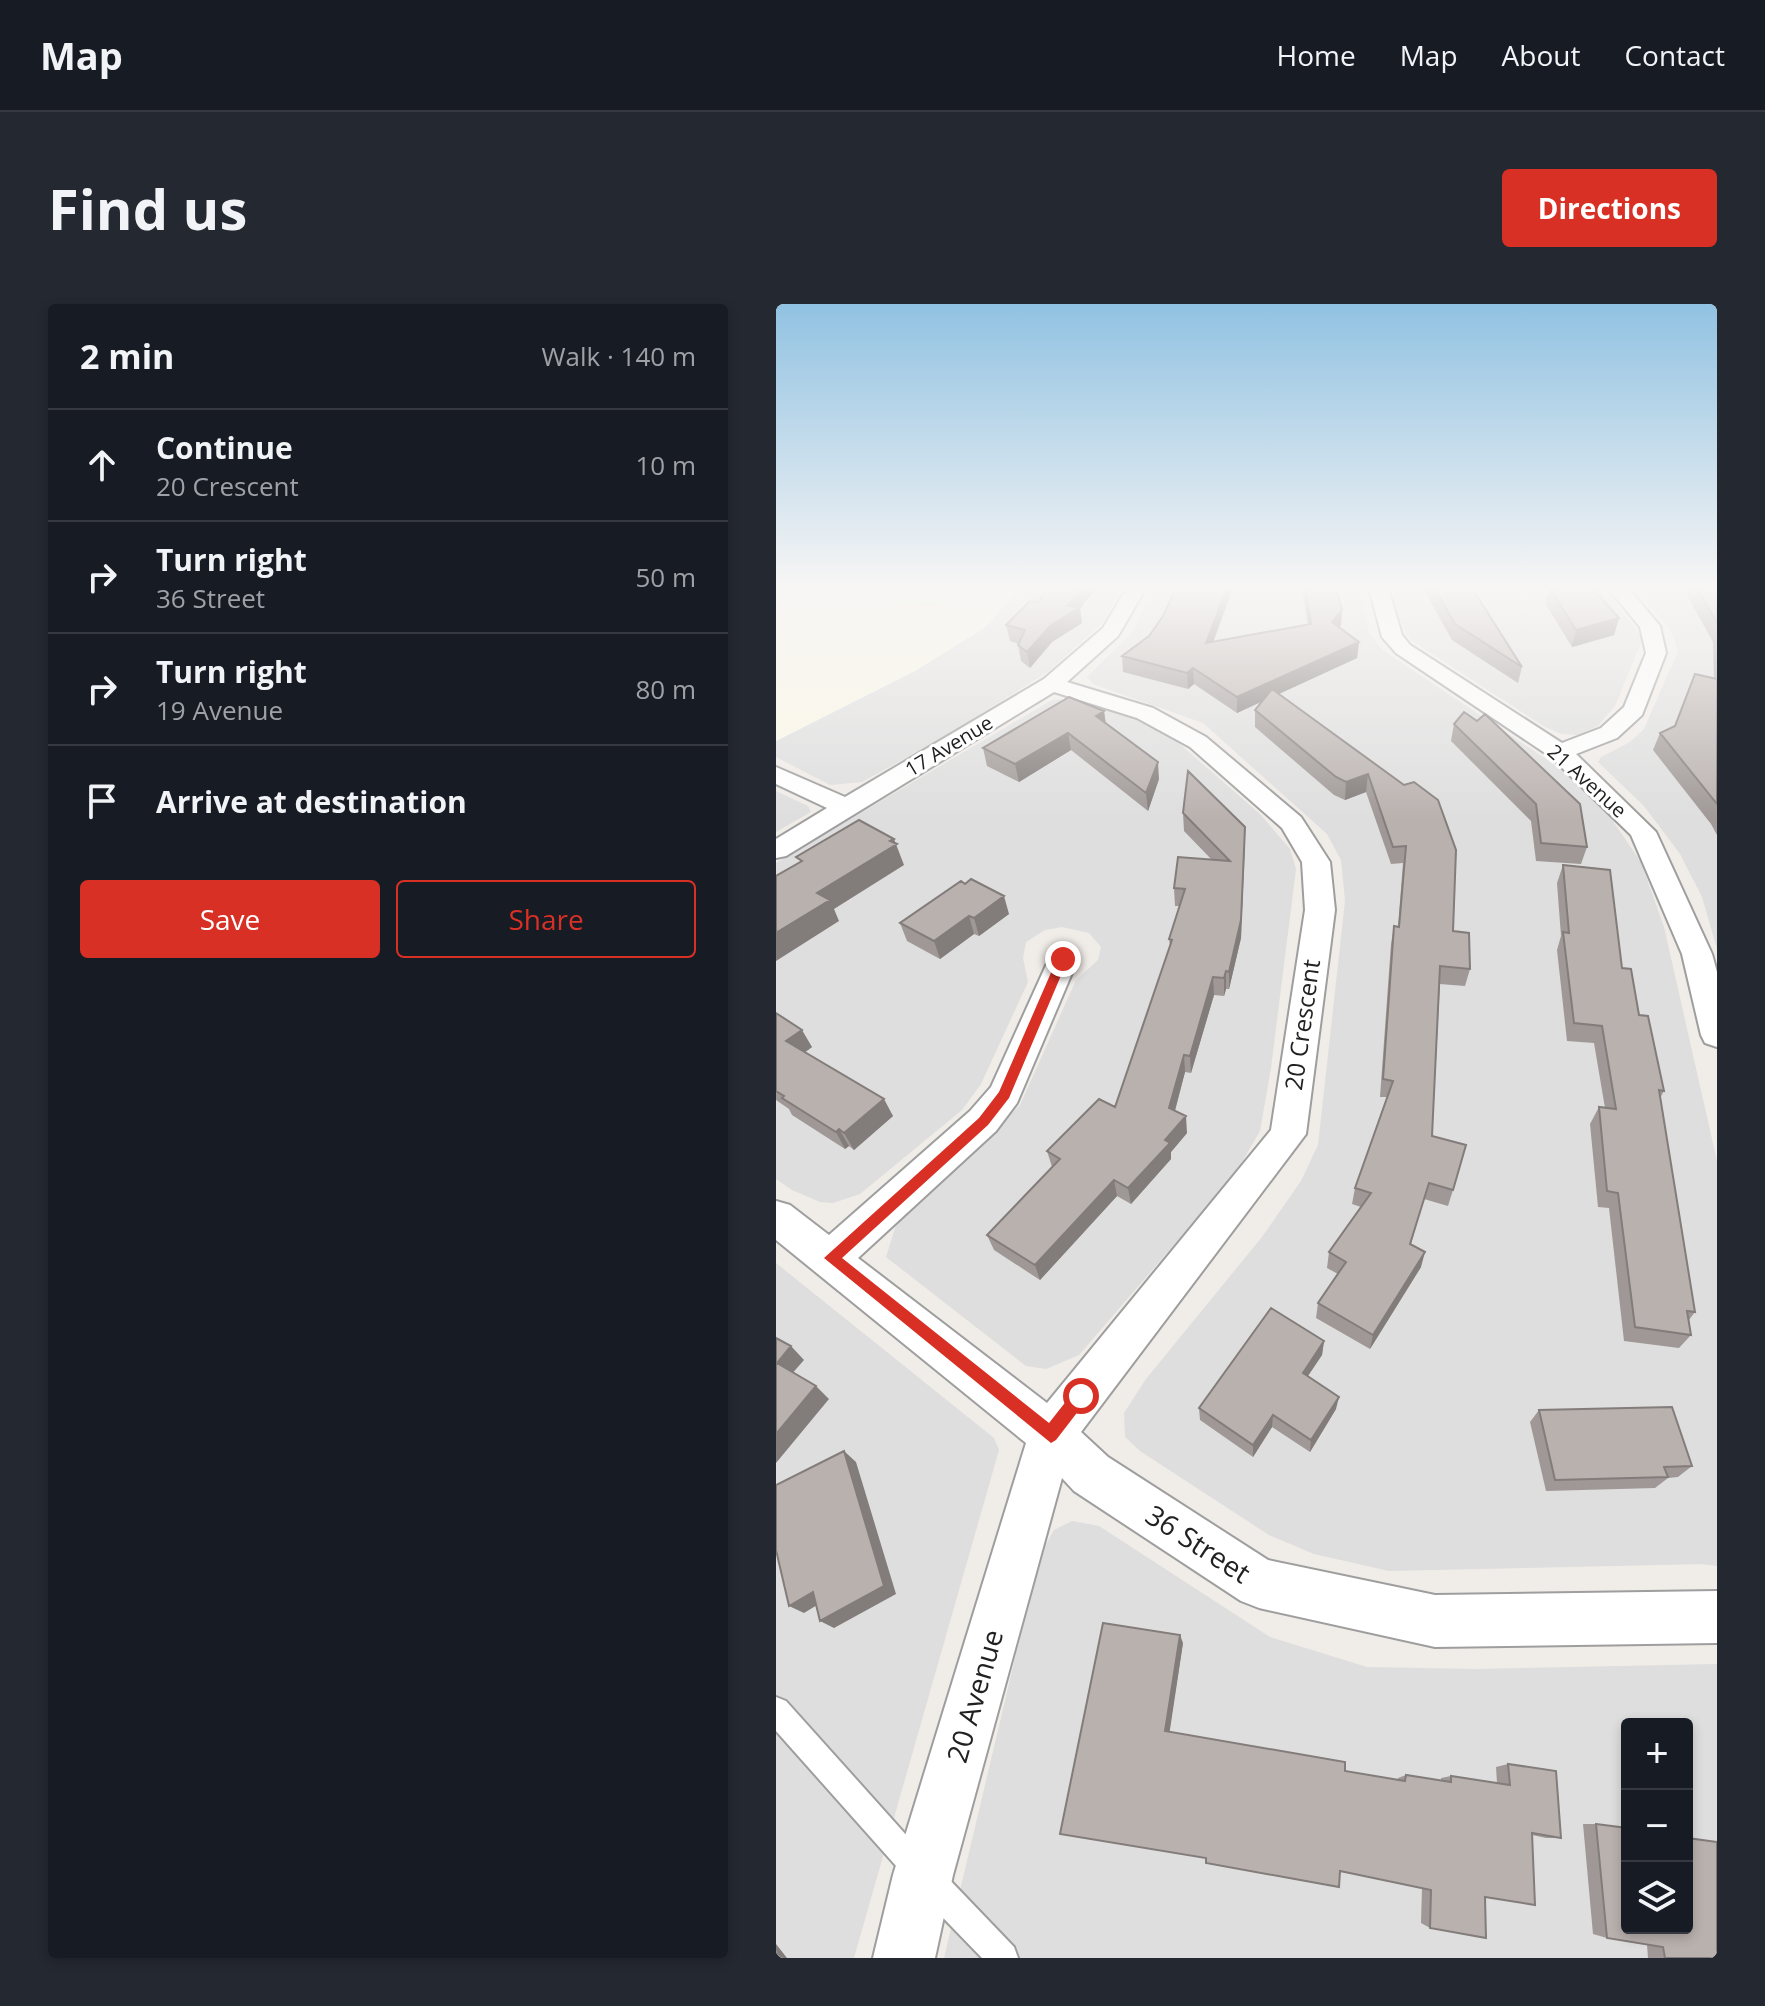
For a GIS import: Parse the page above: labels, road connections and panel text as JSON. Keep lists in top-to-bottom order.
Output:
{
  "streets": {
    "street": [
      "17 Avenue",
      "21 Avenue",
      "20 Crescent",
      "36 Street",
      "20 Avenue"
    ]
  },
  "crossings": [
    ["17 Avenue", "20 Crescent"],
    ["20 Crescent", "36 Street"],
    ["20 Crescent", "20 Avenue"],
    ["36 Street", "20 Avenue"]
  ],
  "page": {
    "header": "Map",
    "nav": [
      "Home",
      "Map",
      "About",
      "Contact"
    ],
    "buttons": [
      "Directions",
      ["Save", "Share"]
    ],
    "title": "Find us",
    "heading": ["2 min", "Walk · 140 m"],
    "list": [
      ["Continue", "20 Crescent", "10 m"],
      ["Turn right", "36 Street", "50 m"],
      ["Turn right", "19 Avenue", "80 m"],
      "Arrive at destination"
    ],
    "map_buttons": ["+", "−"]
  }
}
